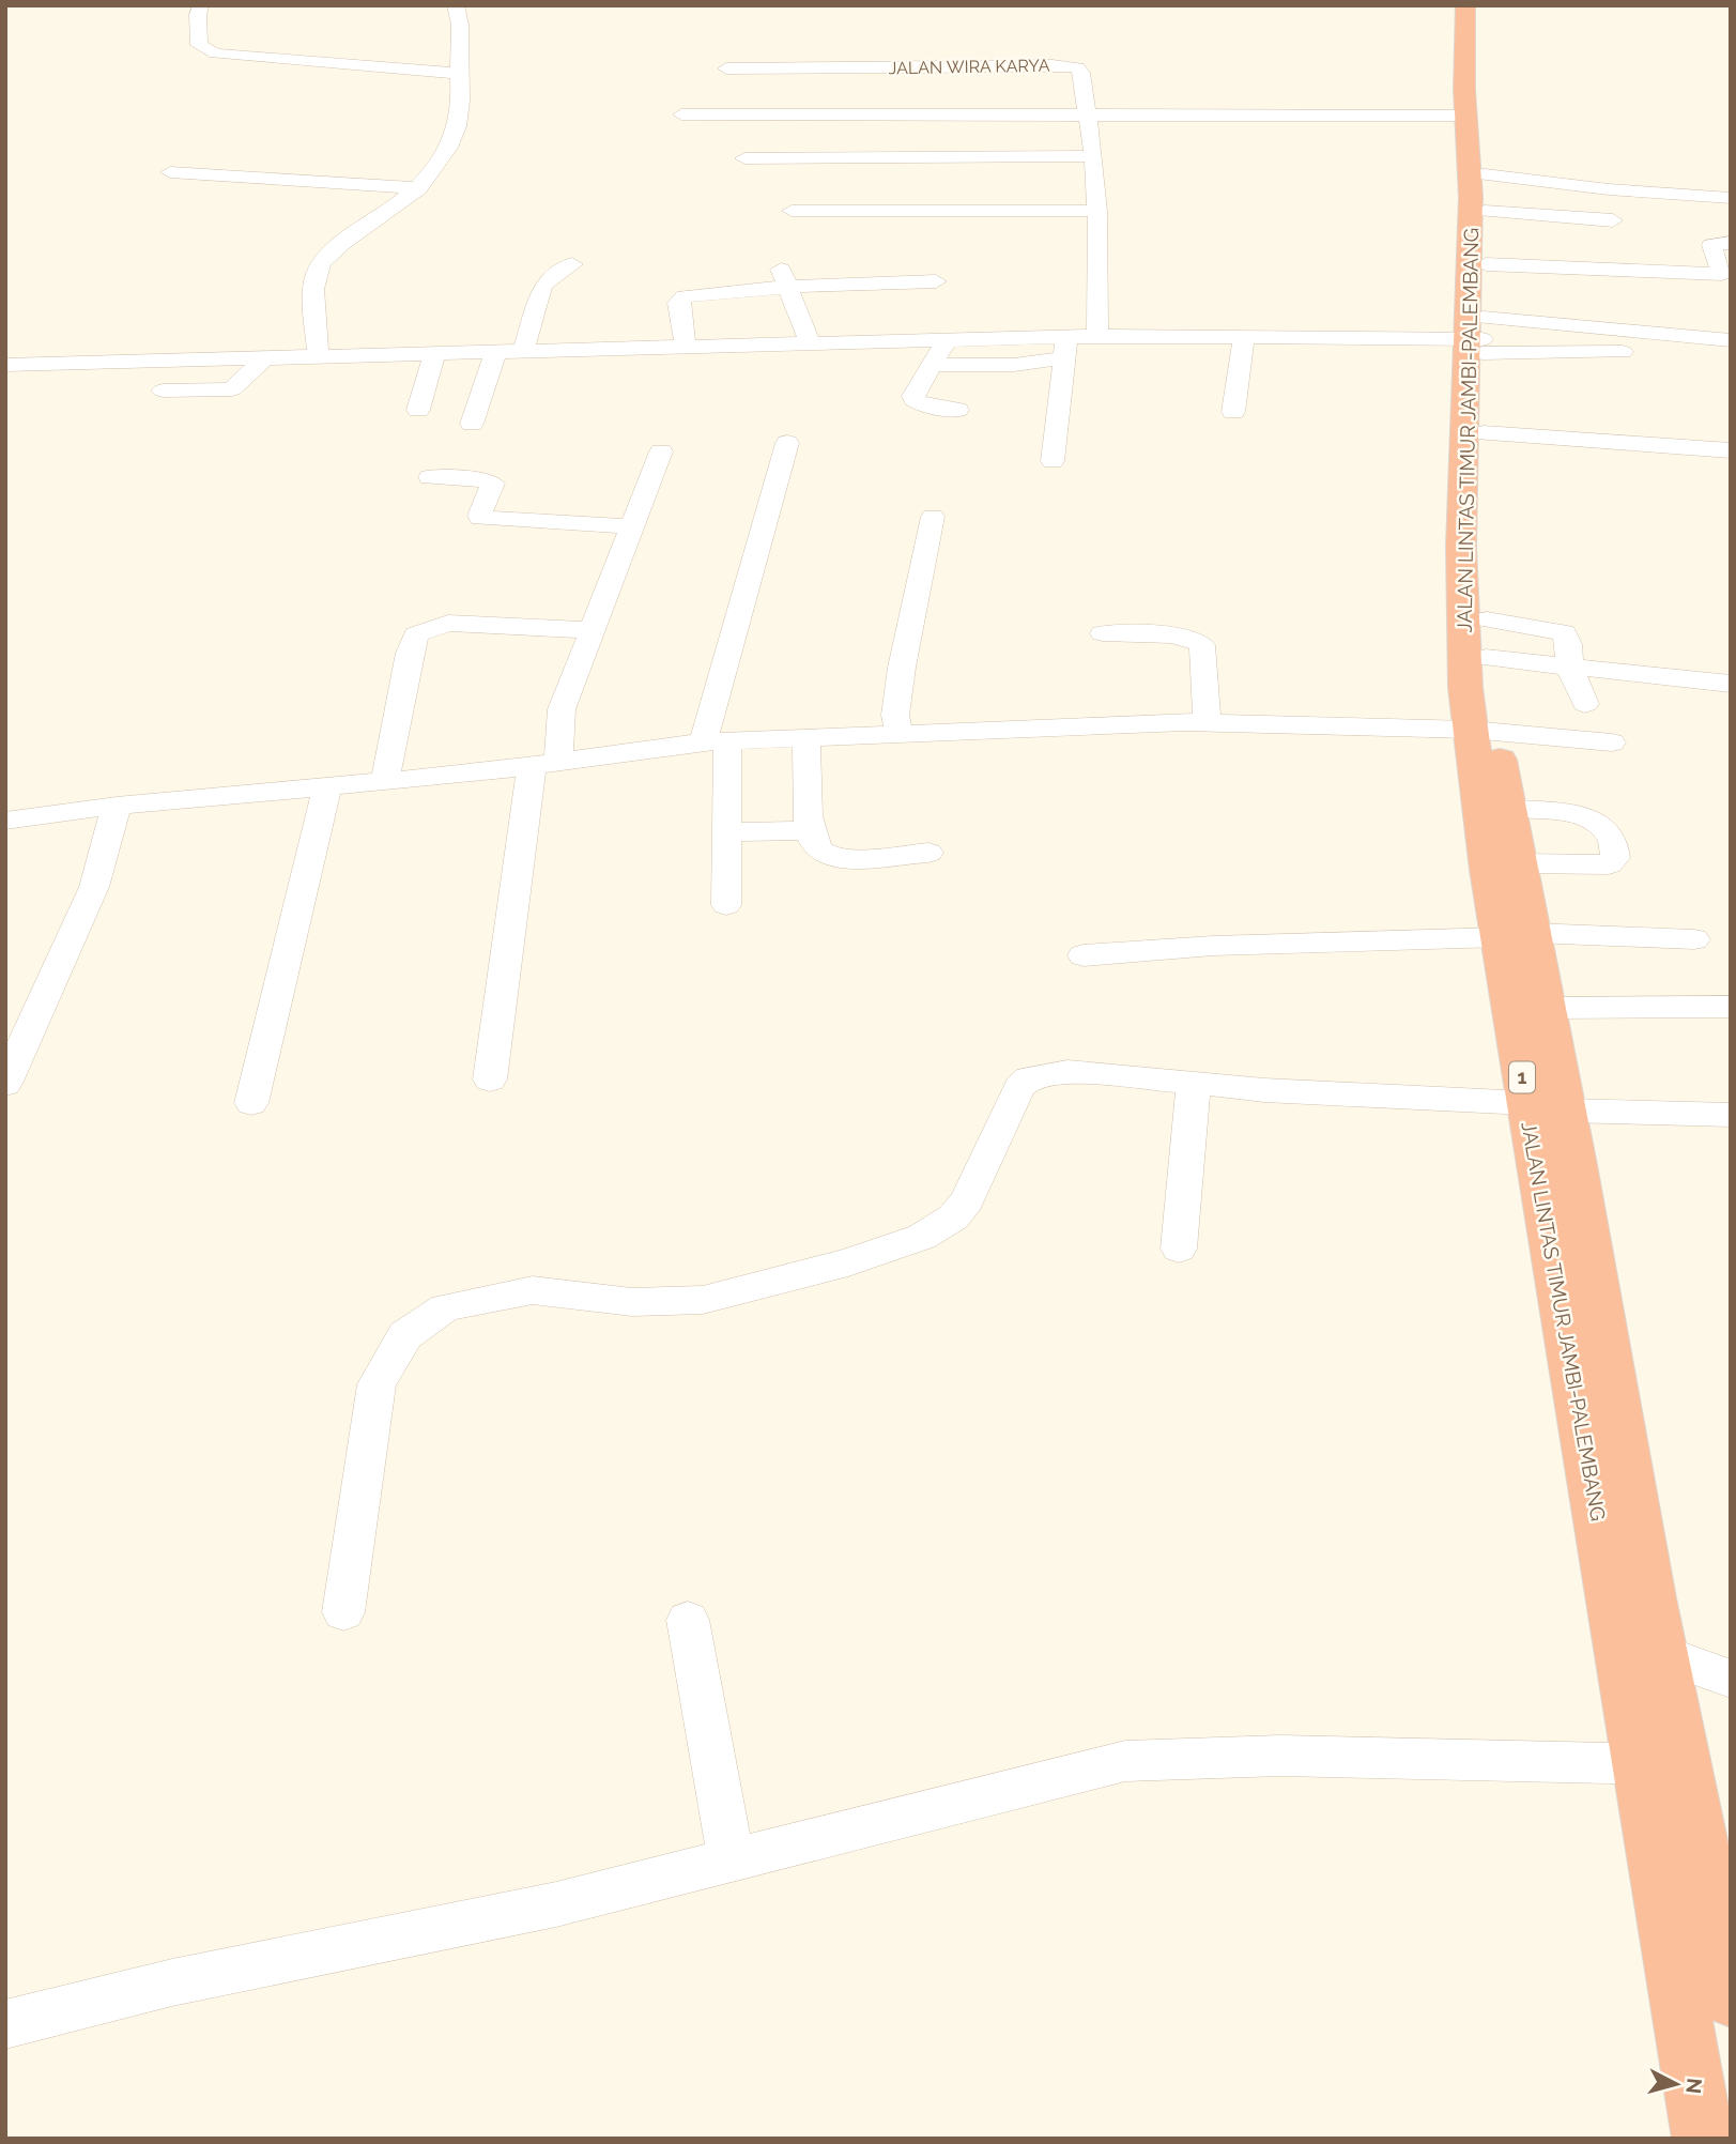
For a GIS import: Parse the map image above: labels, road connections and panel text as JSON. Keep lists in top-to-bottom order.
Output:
{
  "streets": {
    "highway": ["JALAN LINTAS TIMUR JAMBI-PALEMBANG", "1"],
    "street": ["JALAN WIRA KARYA"]
  },
  "north": "right"
}
